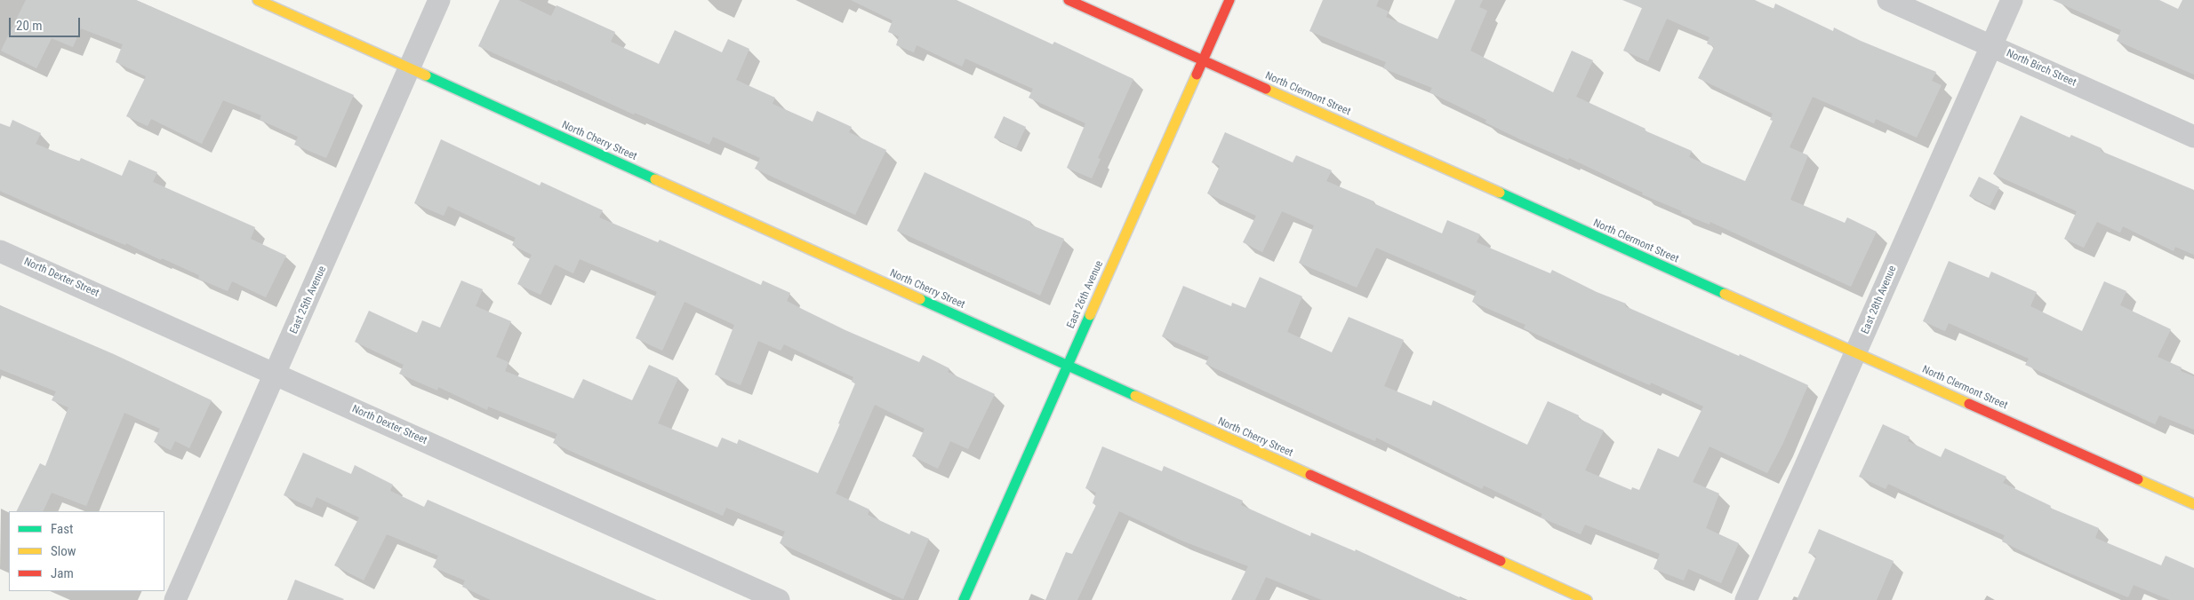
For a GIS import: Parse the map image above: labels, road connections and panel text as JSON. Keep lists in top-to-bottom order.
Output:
{
  "streets": {
    "street": [
      "North Birch Street",
      "North Clermont Street",
      "North Cherry Street",
      "North Dexter Street",
      "East 26th Avenue",
      "East 25th Avenue",
      "East 28th Avenue"
    ]
  },
  "crossings": [
    ["North Birch Street", "East 28th Avenue"],
    ["North Clermont Street", "East 26th Avenue"],
    ["North Clermont Street", "East 28th Avenue"],
    ["North Cherry Street", "East 26th Avenue"],
    ["North Cherry Street", "East 25th Avenue"],
    ["North Dexter Street", "East 25th Avenue"]
  ],
  "legend": ["Fast", "Slow", "Jam"],
  "scale_bar": "20 m"
}
